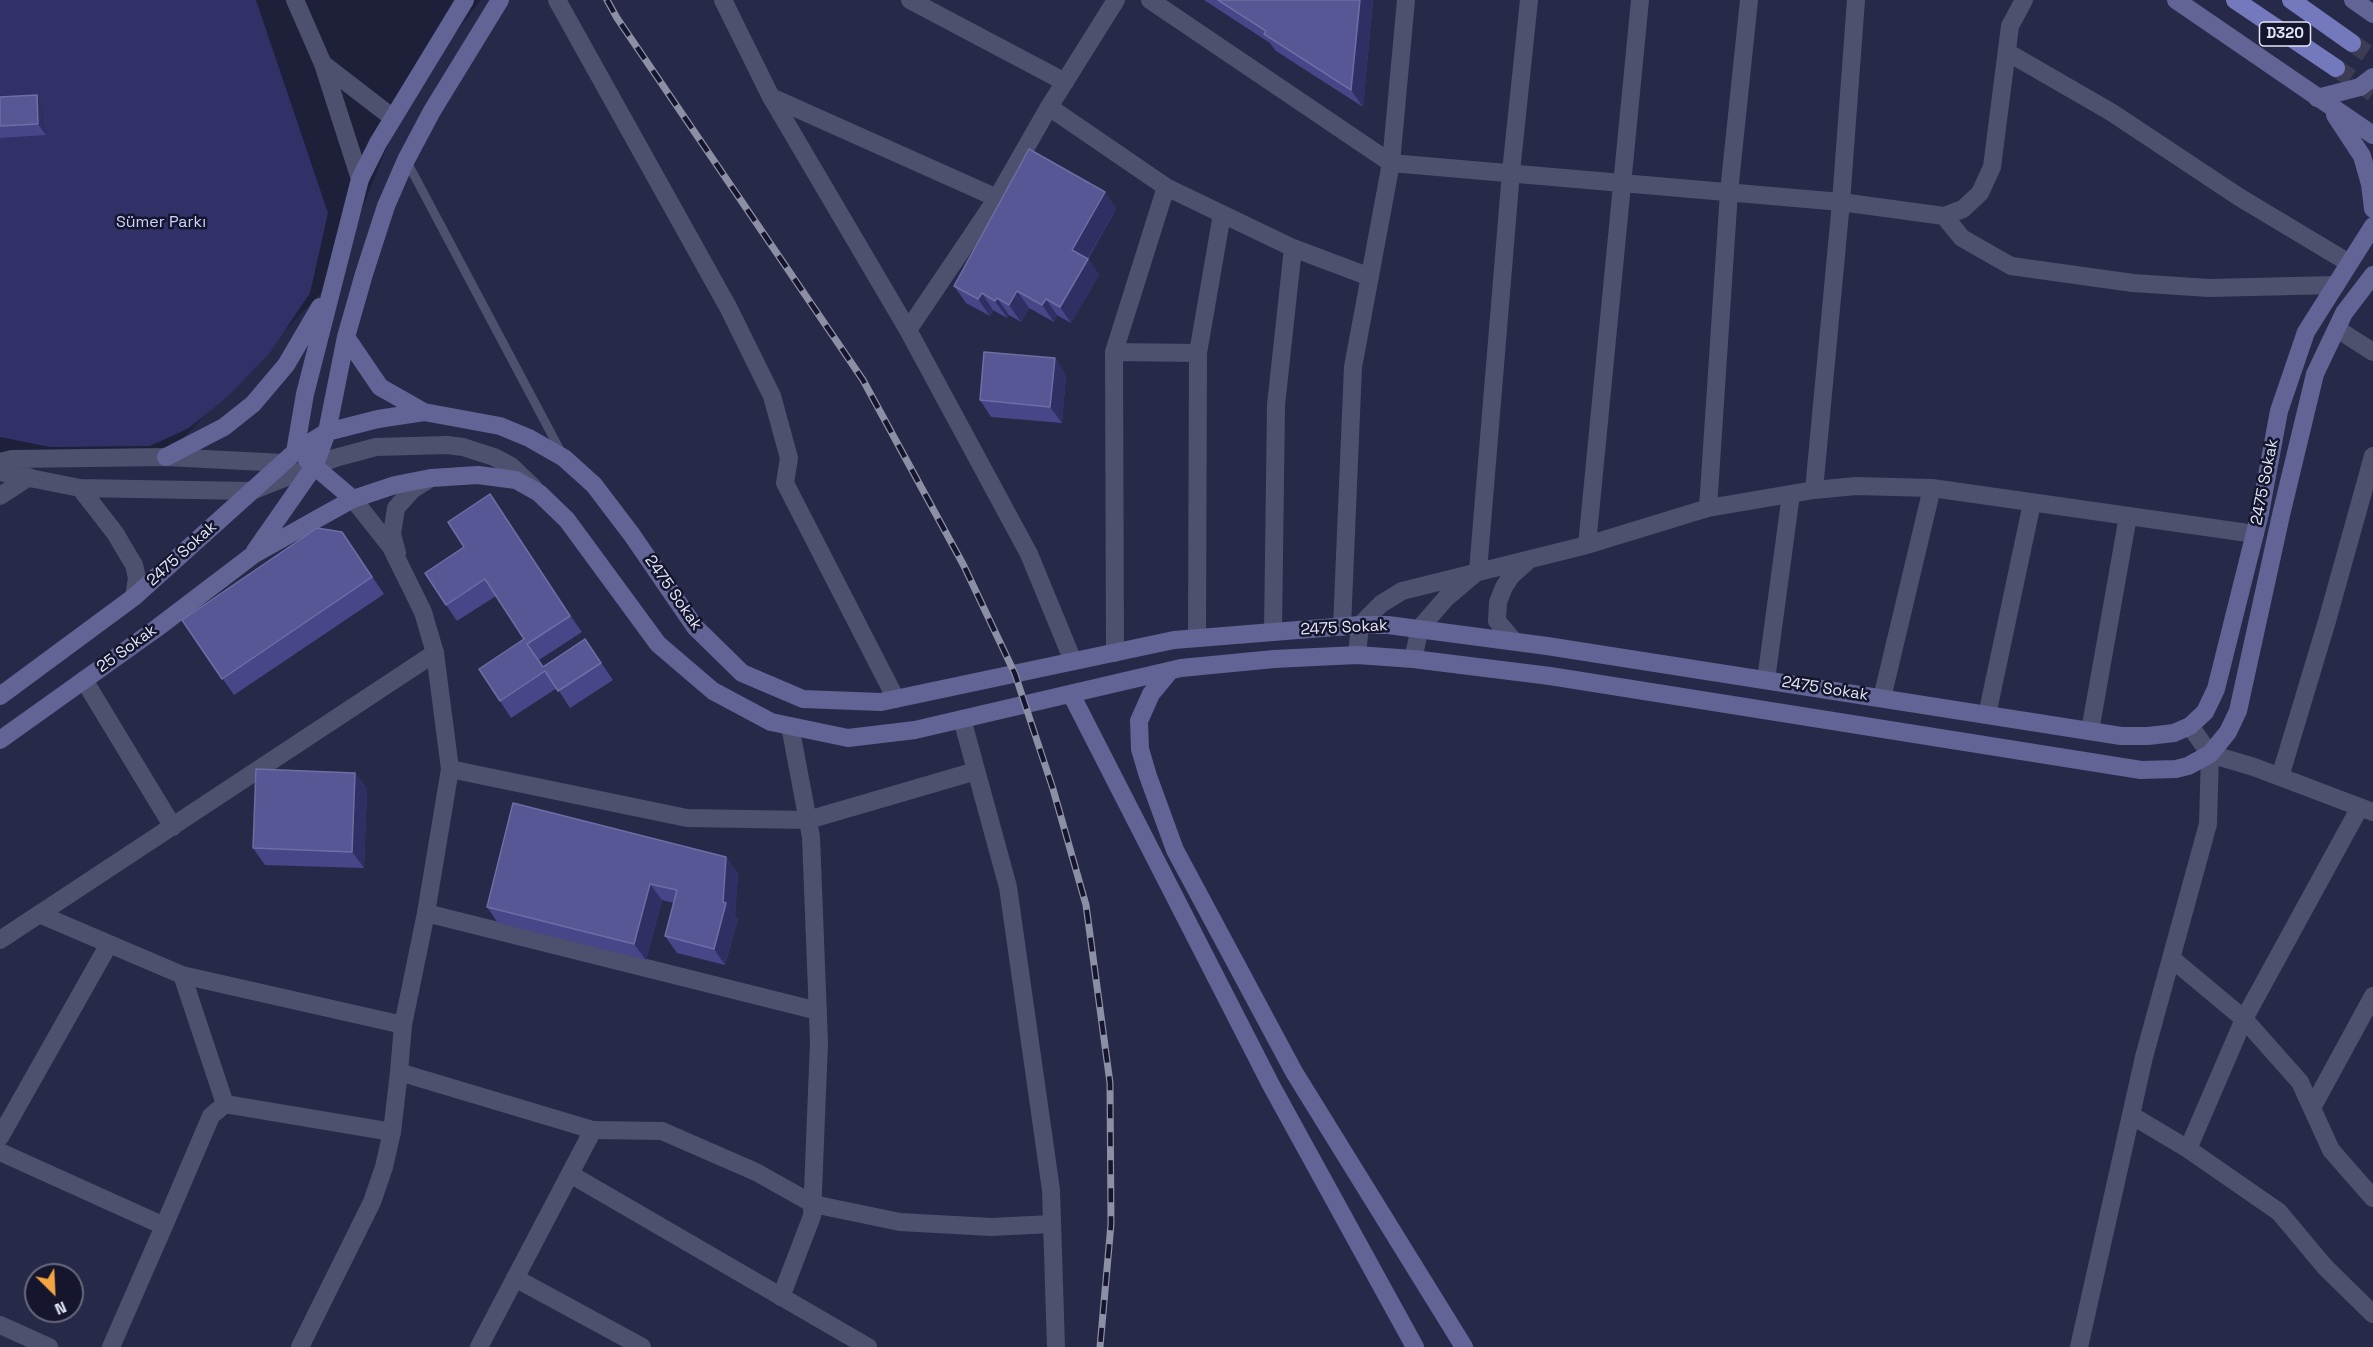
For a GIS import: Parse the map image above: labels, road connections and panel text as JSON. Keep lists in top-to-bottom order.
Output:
{
  "streets": {
    "main road": ["D320", "2475 Sokak", "25 Sokak"]
  },
  "crossings": [
    ["2475 Sokak", "25 Sokak"]
  ],
  "parks": ["Sümer Parkı"],
  "north": "bottom right"
}
